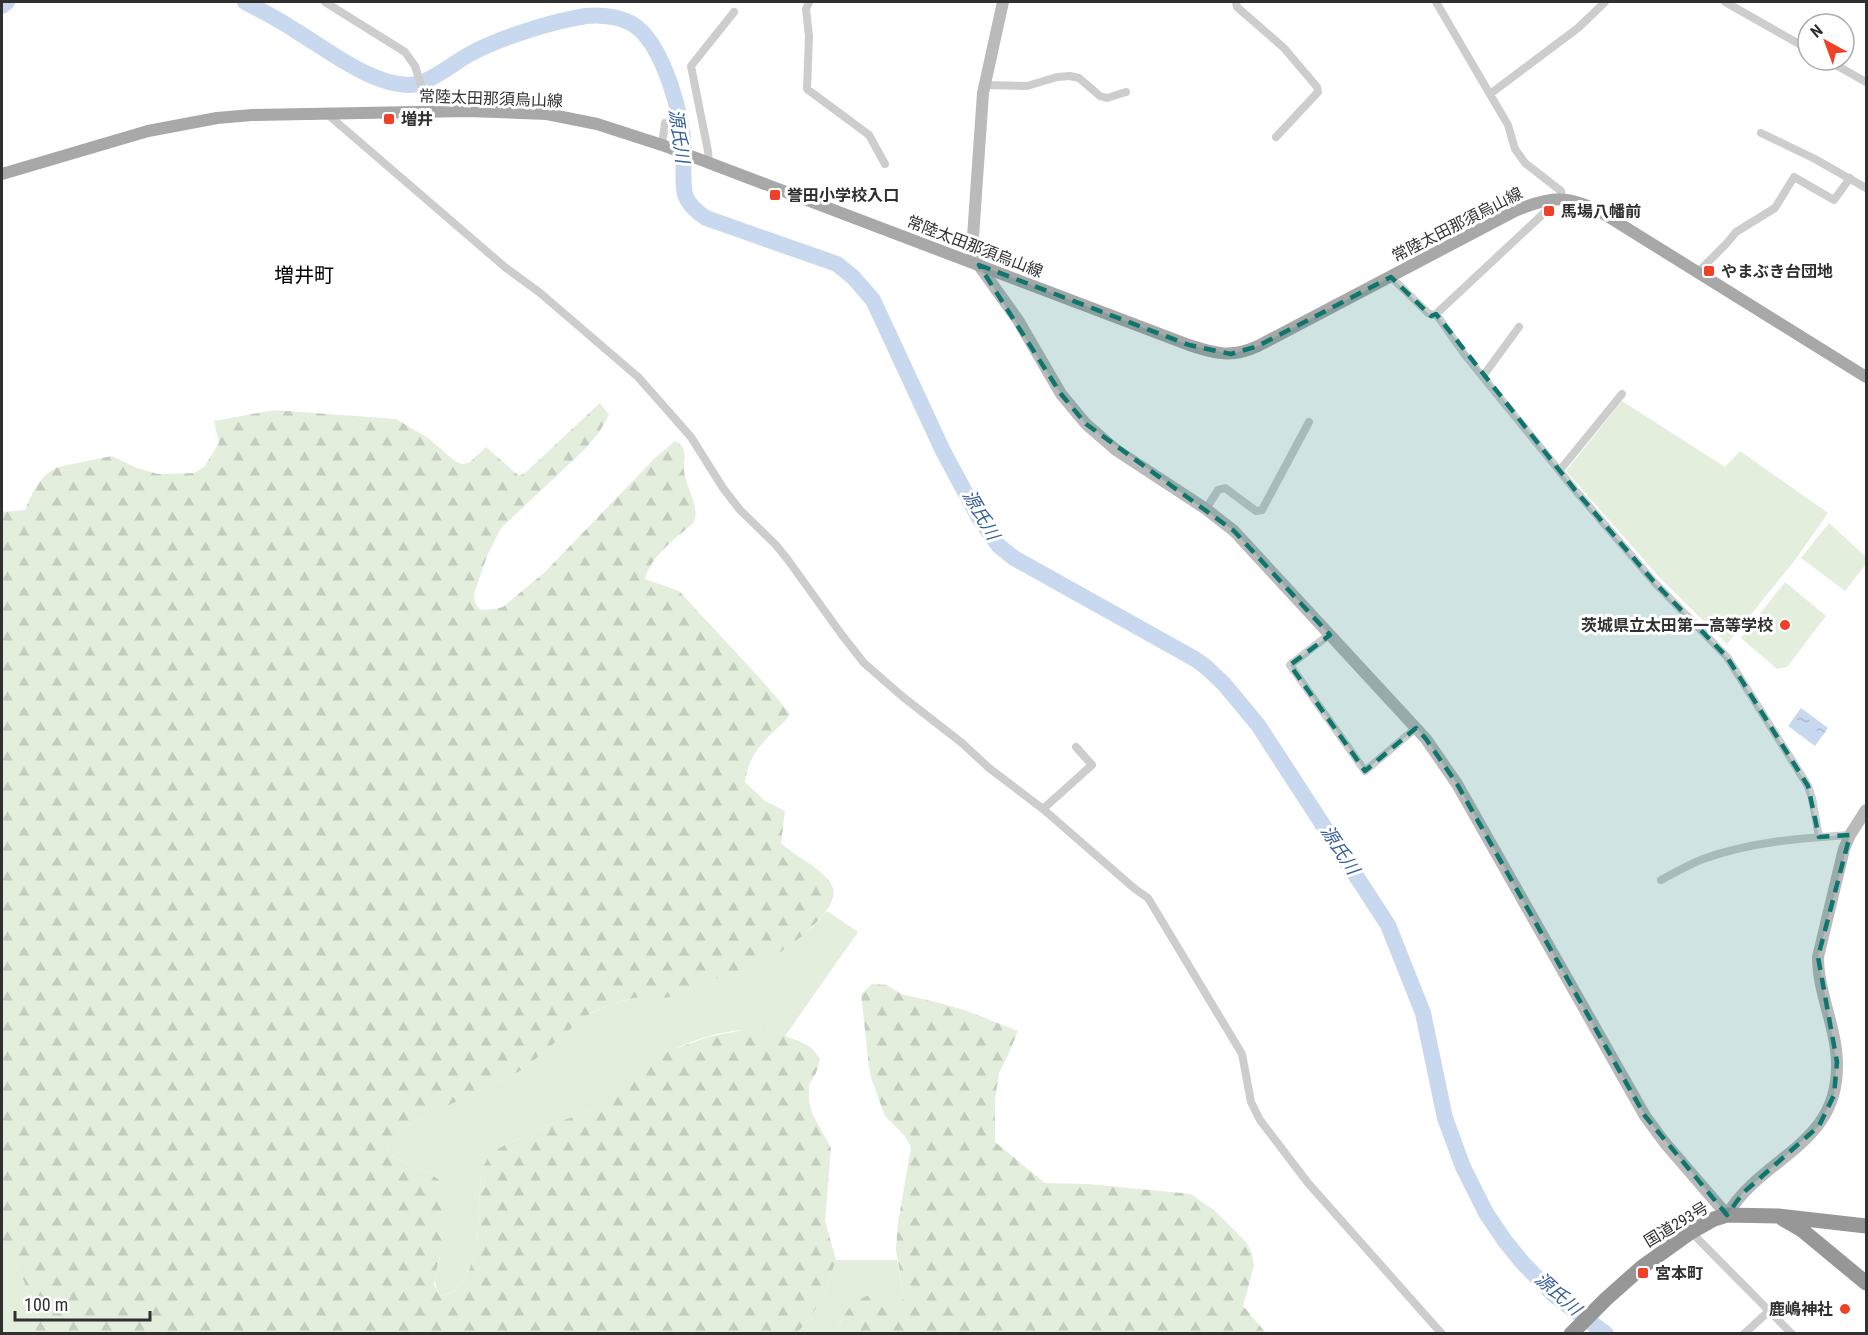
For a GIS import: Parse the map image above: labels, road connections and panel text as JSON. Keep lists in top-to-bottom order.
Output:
{
  "streets": {
    "highway": ["国道293号"],
    "main road": ["常陸太田那須烏山線"]
  },
  "districts": ["増井町"],
  "water": ["源氏川"],
  "places": {
    "transit": [
      "増井",
      "誉田小学校入口",
      "馬場八幡前",
      "やまぶき台団地",
      "宮本町"
    ],
    "other": ["茨城県立太田第一高等学校", "鹿嶋神社"]
  },
  "scale_bar": "100 m",
  "north": "top left"
}
